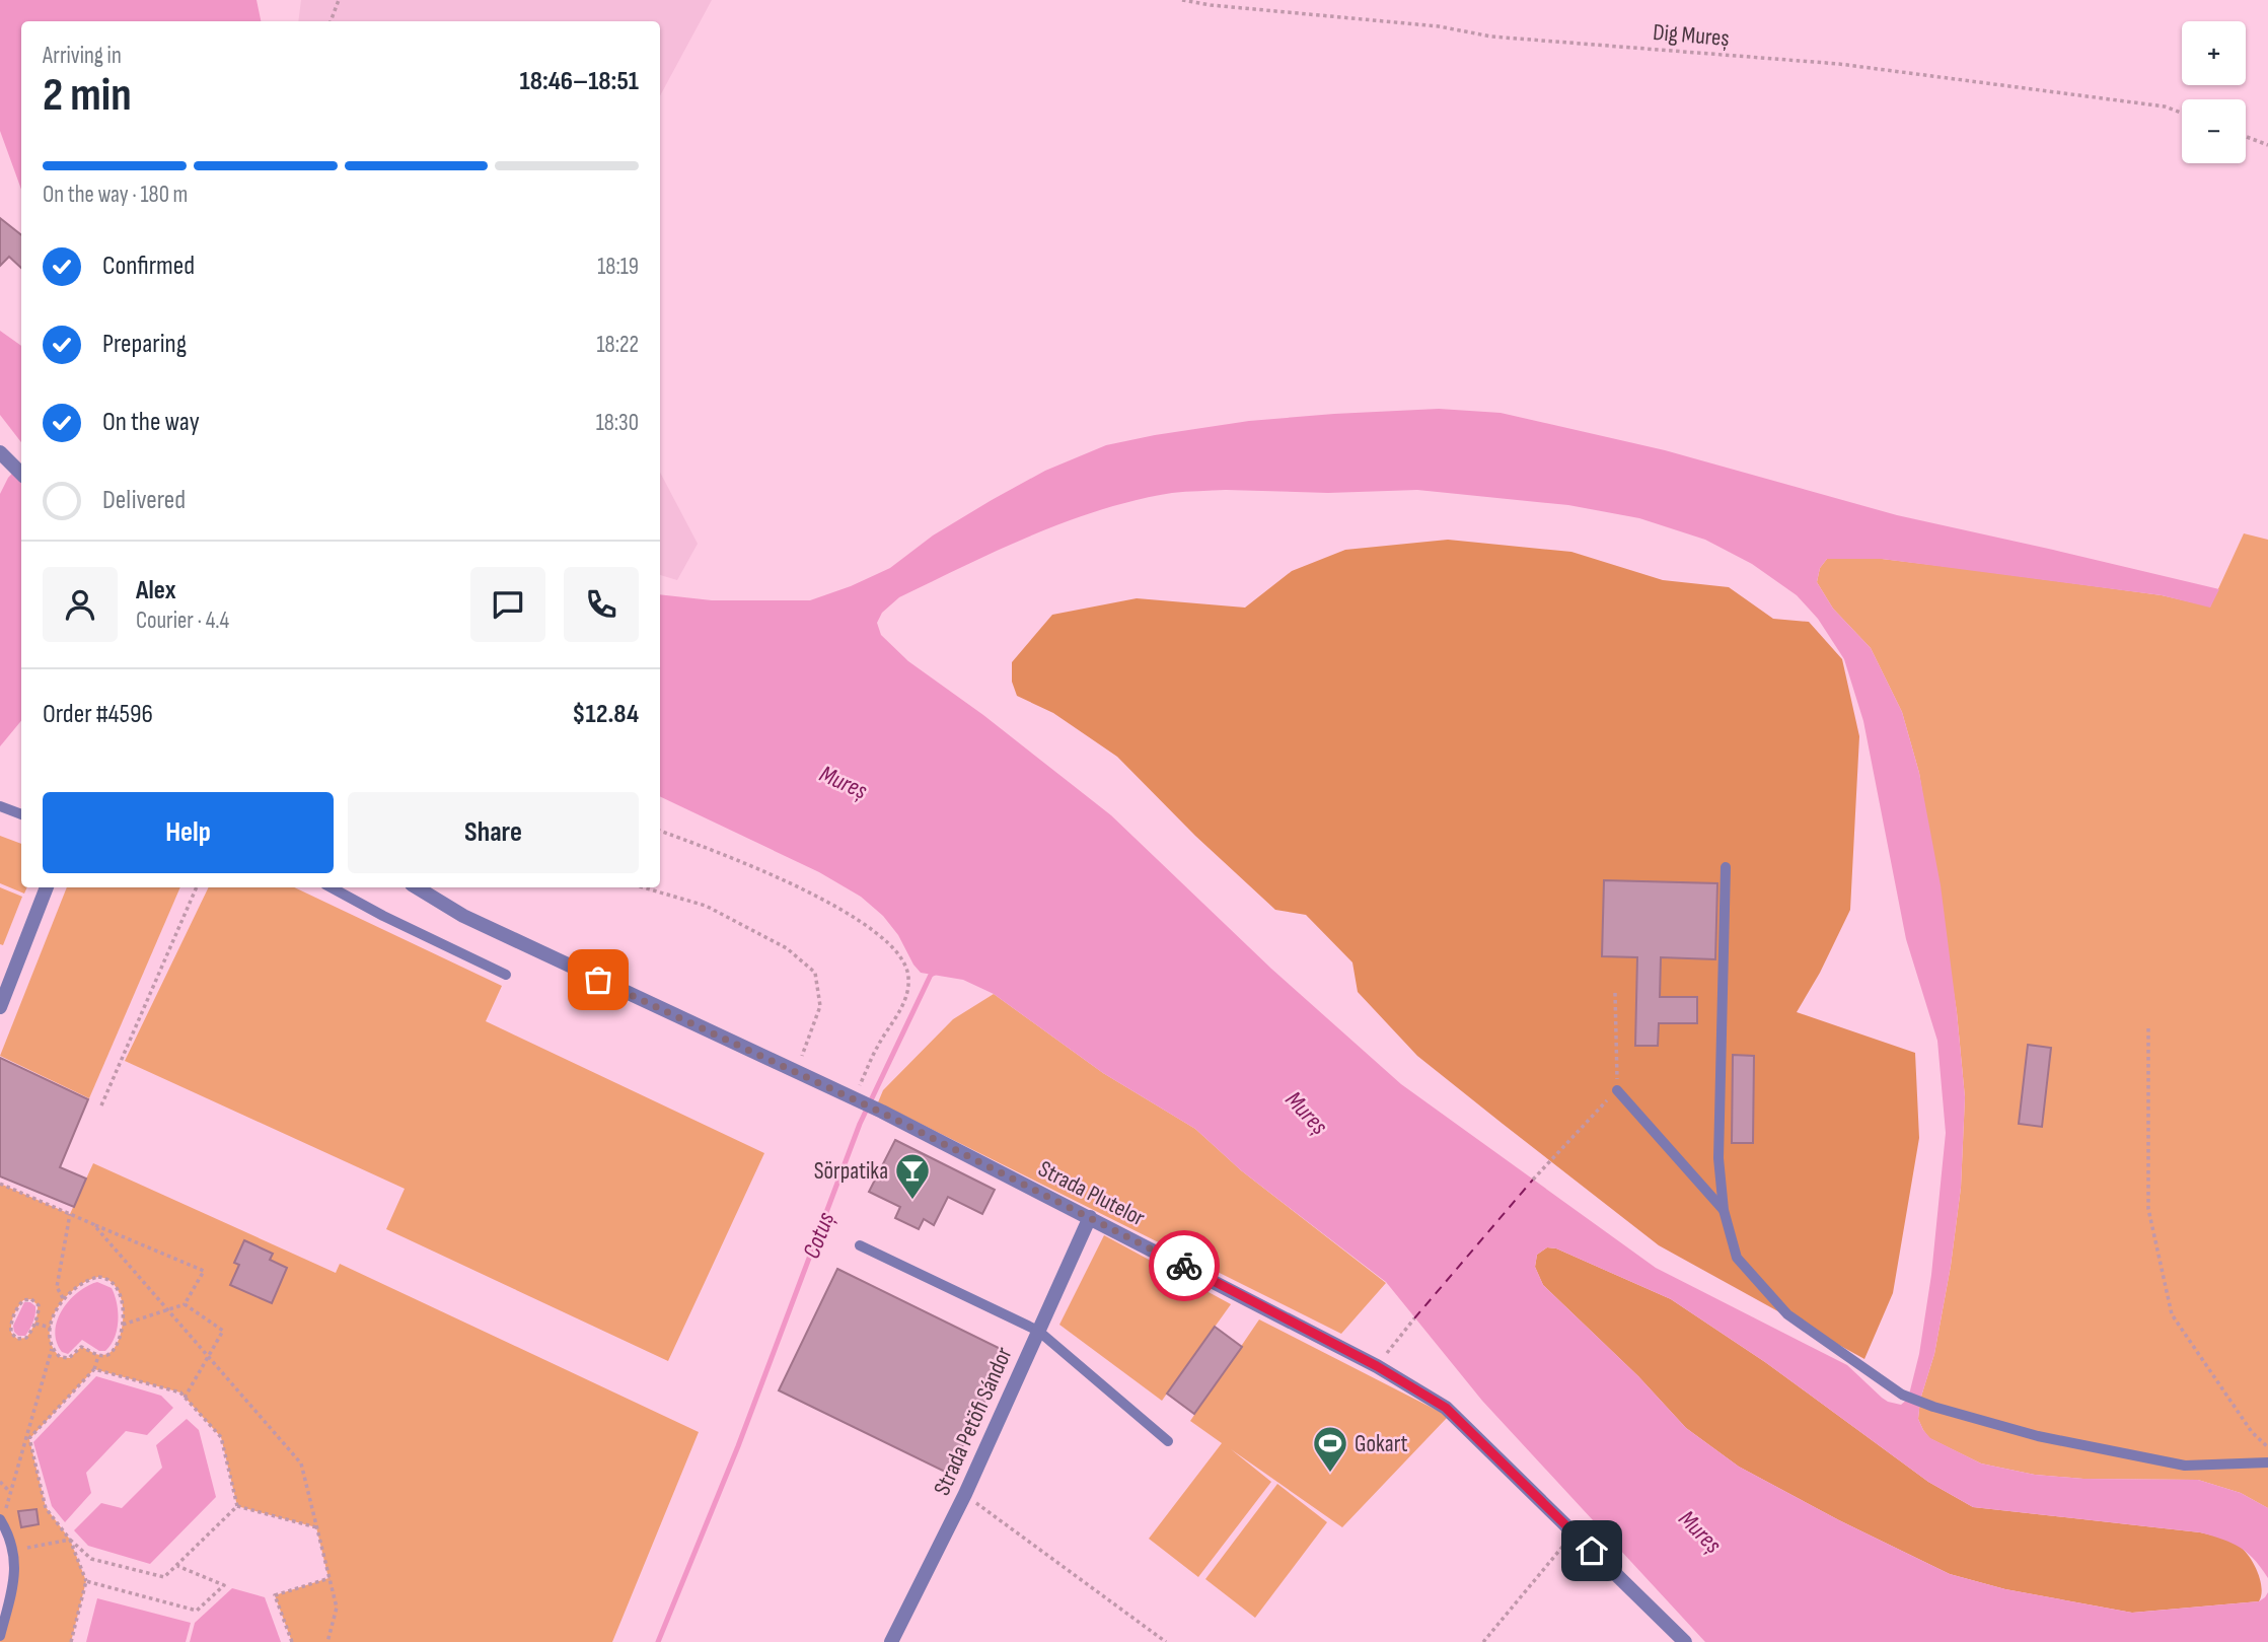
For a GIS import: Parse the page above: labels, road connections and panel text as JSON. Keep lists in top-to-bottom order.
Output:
{
  "streets": {
    "street": ["Strada Plutelor", "Strada Petöfi Sándor"],
    "path": ["Dig Mureș"]
  },
  "crossings": [
    ["Strada Plutelor", "Strada Petöfi Sándor"]
  ],
  "water": ["Mureș", "Cotuș"],
  "places": {
    "bar": ["Sörpatika"],
    "sports": ["Gokart"]
  },
  "page": {
    "map_buttons": ["+", "−"],
    "heading": ["2 min", "Arriving in", "18:46–18:51"],
    "panel": [
      "Alex",
      "Courier · 4.4",
      "Order #4596",
      "$12.84"
    ],
    "bar": "On the way · 180 m",
    "list": [
      ["Confirmed", "18:19"],
      ["Preparing", "18:22"],
      ["On the way", "18:30"],
      "Delivered"
    ],
    "buttons": ["Help", "Share"]
  }
}
